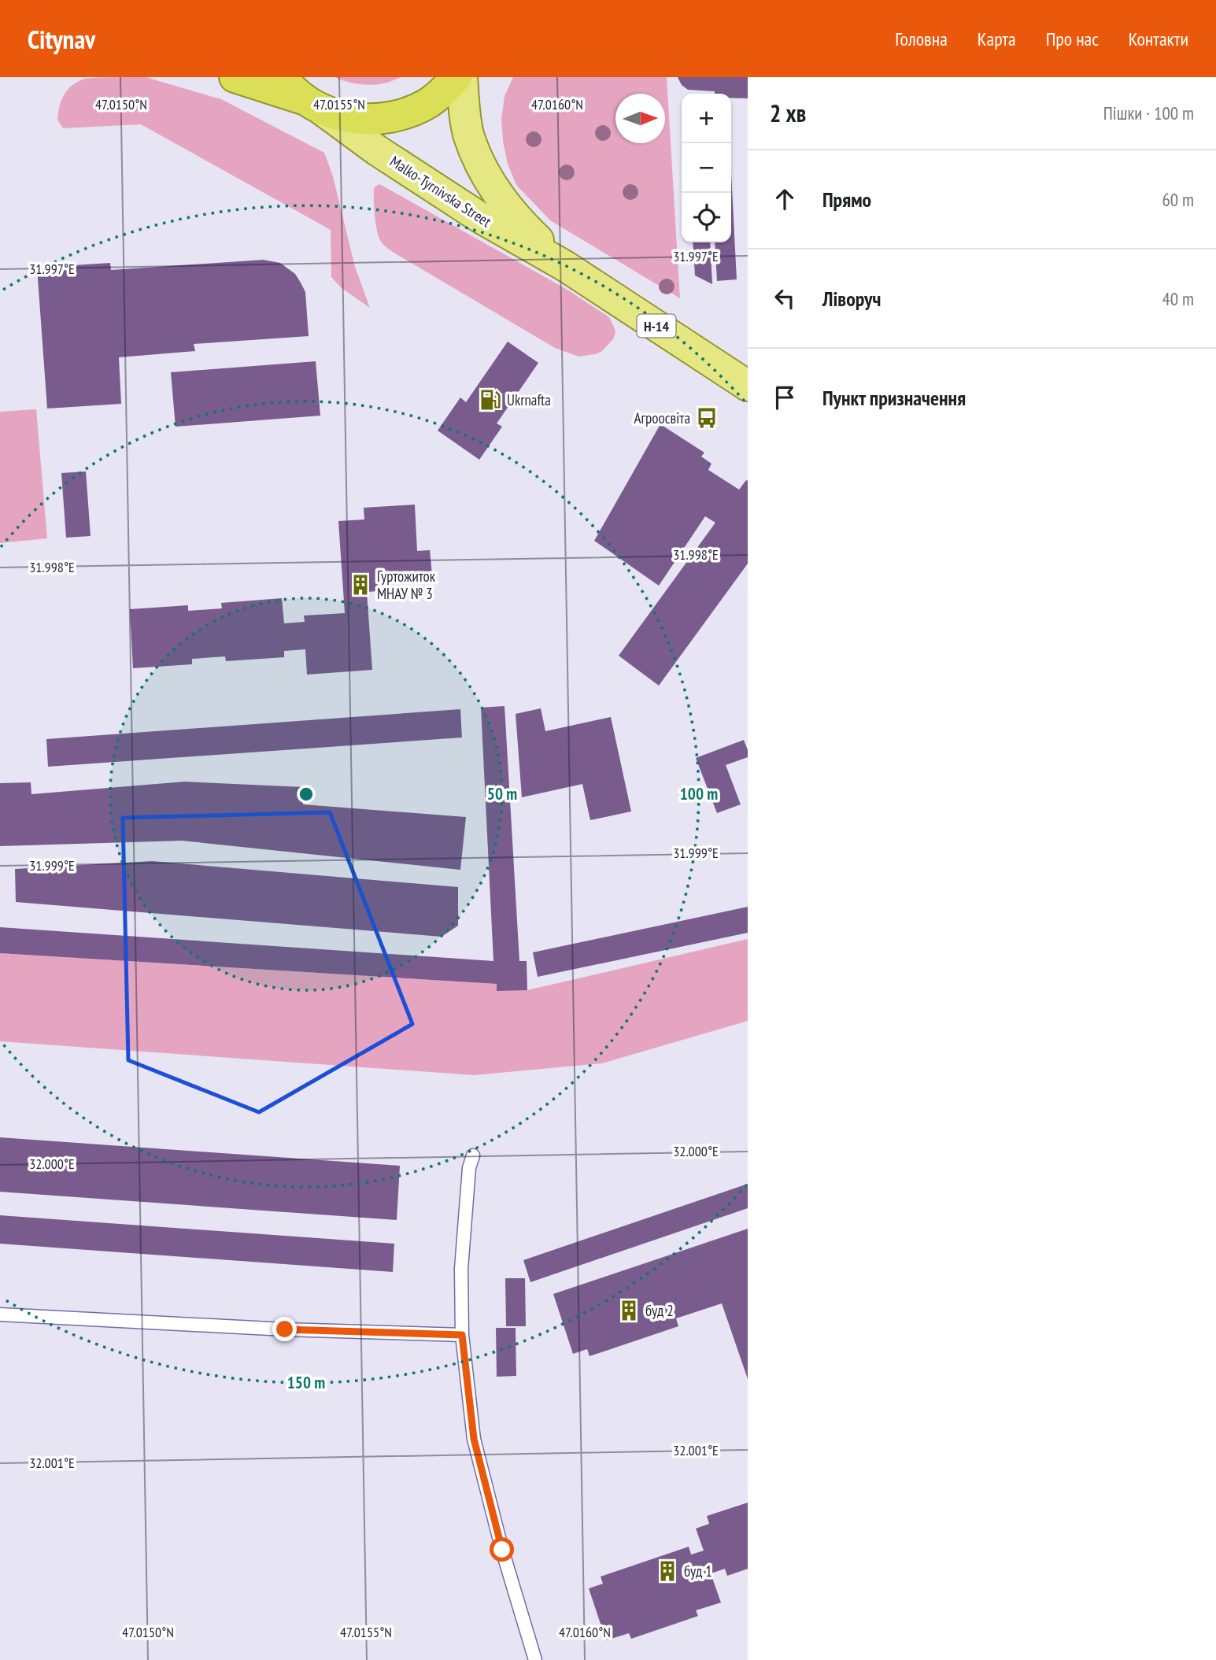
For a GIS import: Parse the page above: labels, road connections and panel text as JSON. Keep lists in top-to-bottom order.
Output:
{
  "streets": {
    "main road": ["Malko-Tyrnivska Street", "Н-14"]
  },
  "places": {
    "fuel station": ["Ukrnafta"],
    "bus stop": ["Агроосвіта"],
    "building": ["Гуртожиток МНАУ № 3", "буд 2", "буд 1"]
  },
  "north": "right",
  "page": {
    "header": "Citynav",
    "nav": [
      "Головна",
      "Карта",
      "Про нас",
      "Контакти"
    ],
    "heading": ["2 хв", "Пішки · 100 m"],
    "map_buttons": ["+", "−"],
    "list": [
      ["Прямо", "60 m"],
      ["Ліворуч", "40 m"],
      "Пункт призначення"
    ]
  },
  "coordinates": [
    "47.0150°N",
    "47.0155°N",
    "47.0160°N",
    "31.997°E",
    "31.998°E",
    "31.999°E",
    "32.000°E",
    "32.001°E"
  ],
  "rings": ["50 m", "100 m", "150 m"]
}
